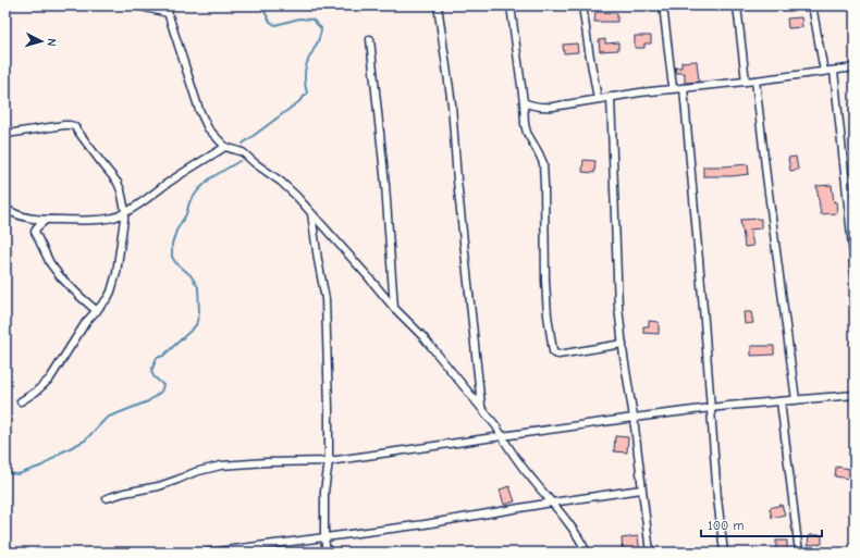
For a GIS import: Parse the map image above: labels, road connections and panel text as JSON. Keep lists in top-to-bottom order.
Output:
{
  "scale_bar": "100 m",
  "north": "right"
}
